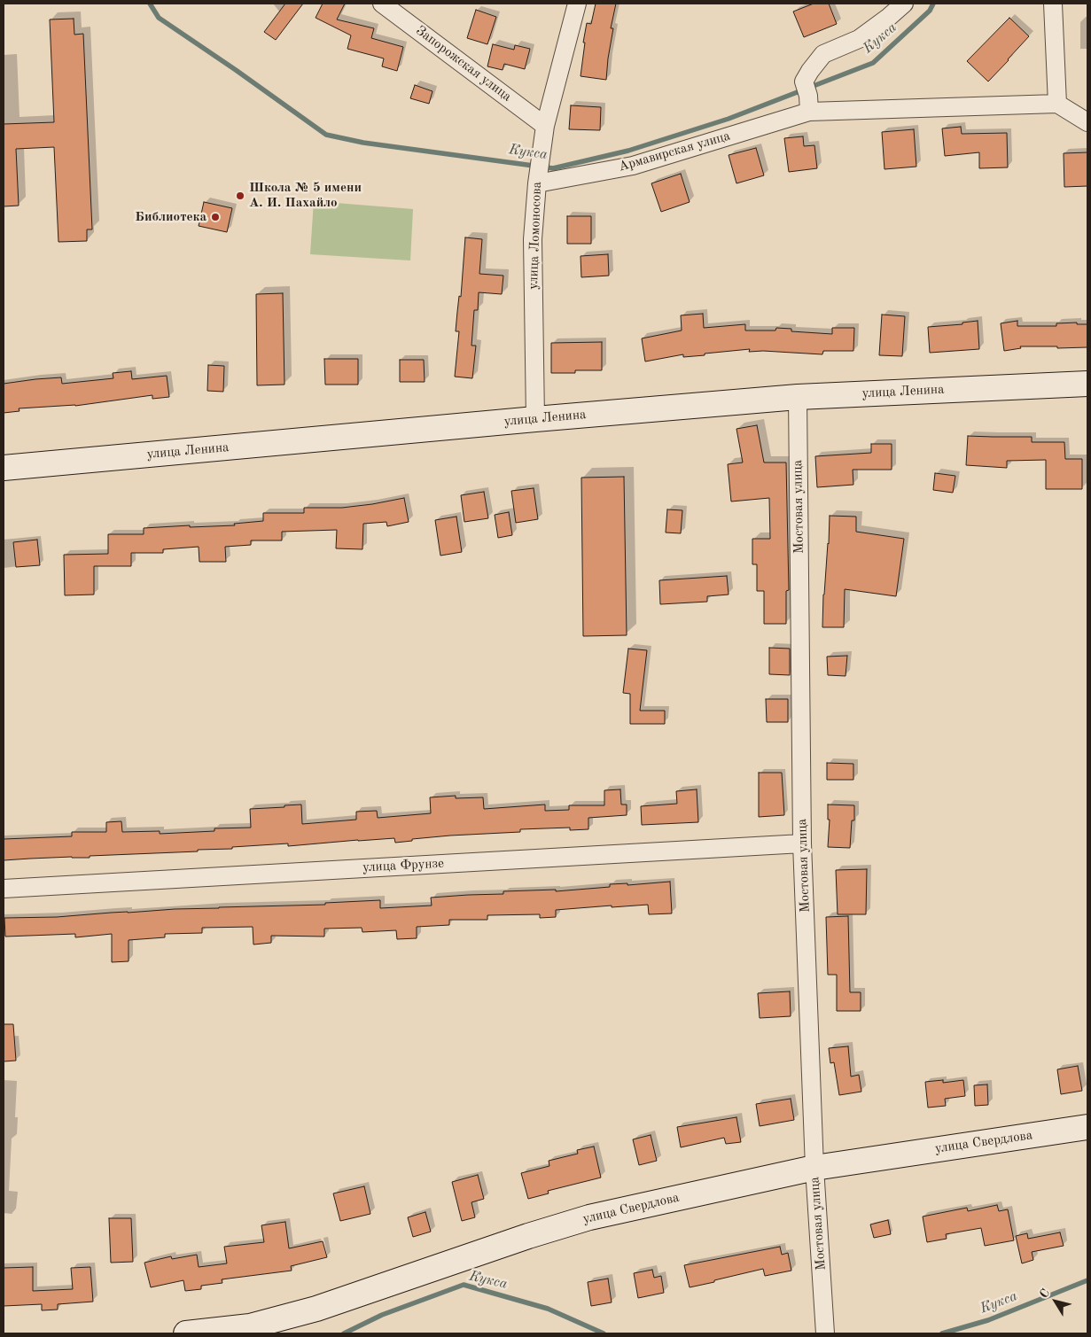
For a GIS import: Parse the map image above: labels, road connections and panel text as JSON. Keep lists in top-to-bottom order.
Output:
{
  "streets": {
    "street": [
      "Запорожская улица",
      "Армавирская улица",
      "улица Ломоносова",
      "улица Ленина",
      "Мостовая улица",
      "улица Фрунзе",
      "улица Свердлова"
    ]
  },
  "crossings": [
    ["Запорожская улица", "улица Ломоносова"],
    ["Армавирская улица", "улица Ломоносова"],
    ["улица Ломоносова", "улица Ленина"],
    ["улица Ленина", "Мостовая улица"],
    ["Мостовая улица", "улица Фрунзе"],
    ["Мостовая улица", "улица Свердлова"]
  ],
  "water": ["Кукса"],
  "places": ["Школа № 5 имени А. И. Пахайло", "Библиотека"],
  "north": "top left"
}
